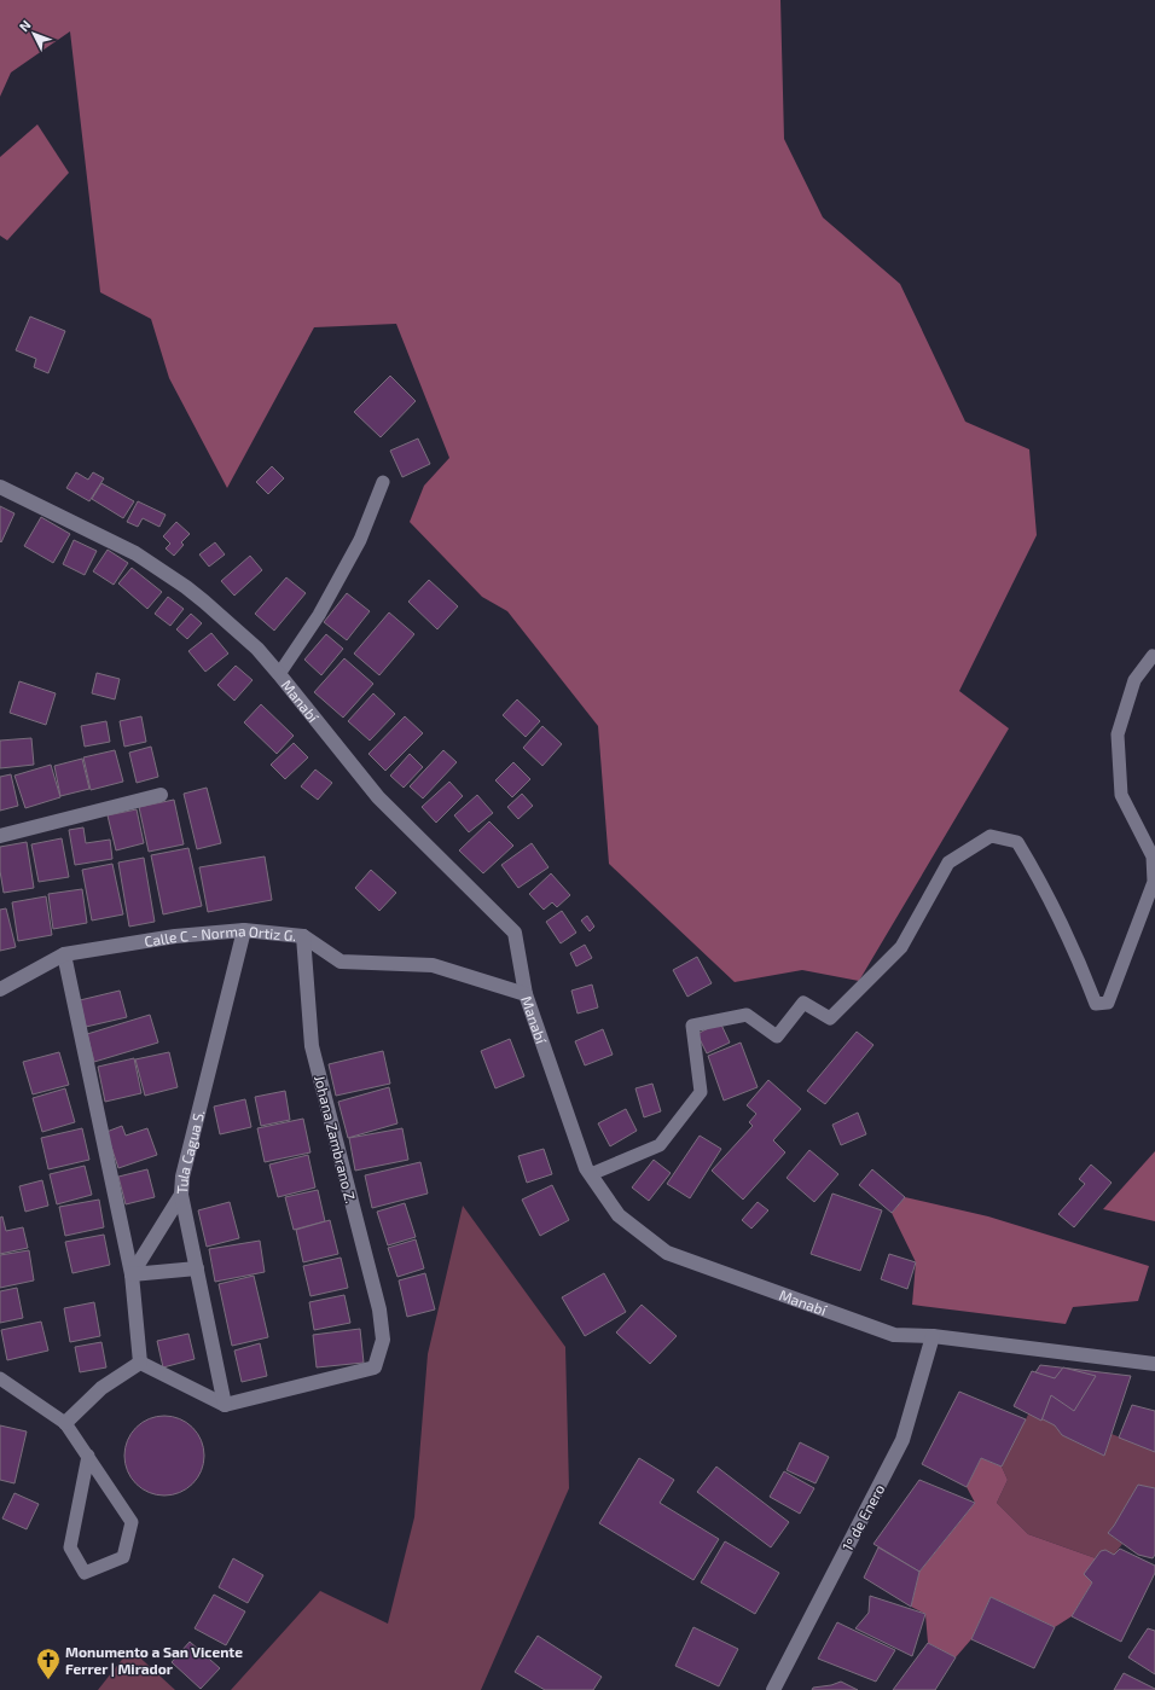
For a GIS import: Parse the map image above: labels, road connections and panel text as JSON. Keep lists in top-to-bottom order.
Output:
{
  "streets": {
    "street": [
      "Manabí",
      "Calle C - Norma Ortiz G.",
      "Johana Zambrano Z.",
      "Tula Cagua S.",
      "1º de Enero"
    ]
  },
  "crossings": [
    ["Manabí", "Calle C - Norma Ortiz G."],
    ["Manabí", "1º de Enero"],
    ["Calle C - Norma Ortiz G.", "Johana Zambrano Z."],
    ["Calle C - Norma Ortiz G.", "Tula Cagua S."],
    ["Johana Zambrano Z.", "Tula Cagua S."]
  ],
  "places": {
    "church": ["Monumento a San Vicente Ferrer | Mirador"]
  },
  "north": "top left"
}
